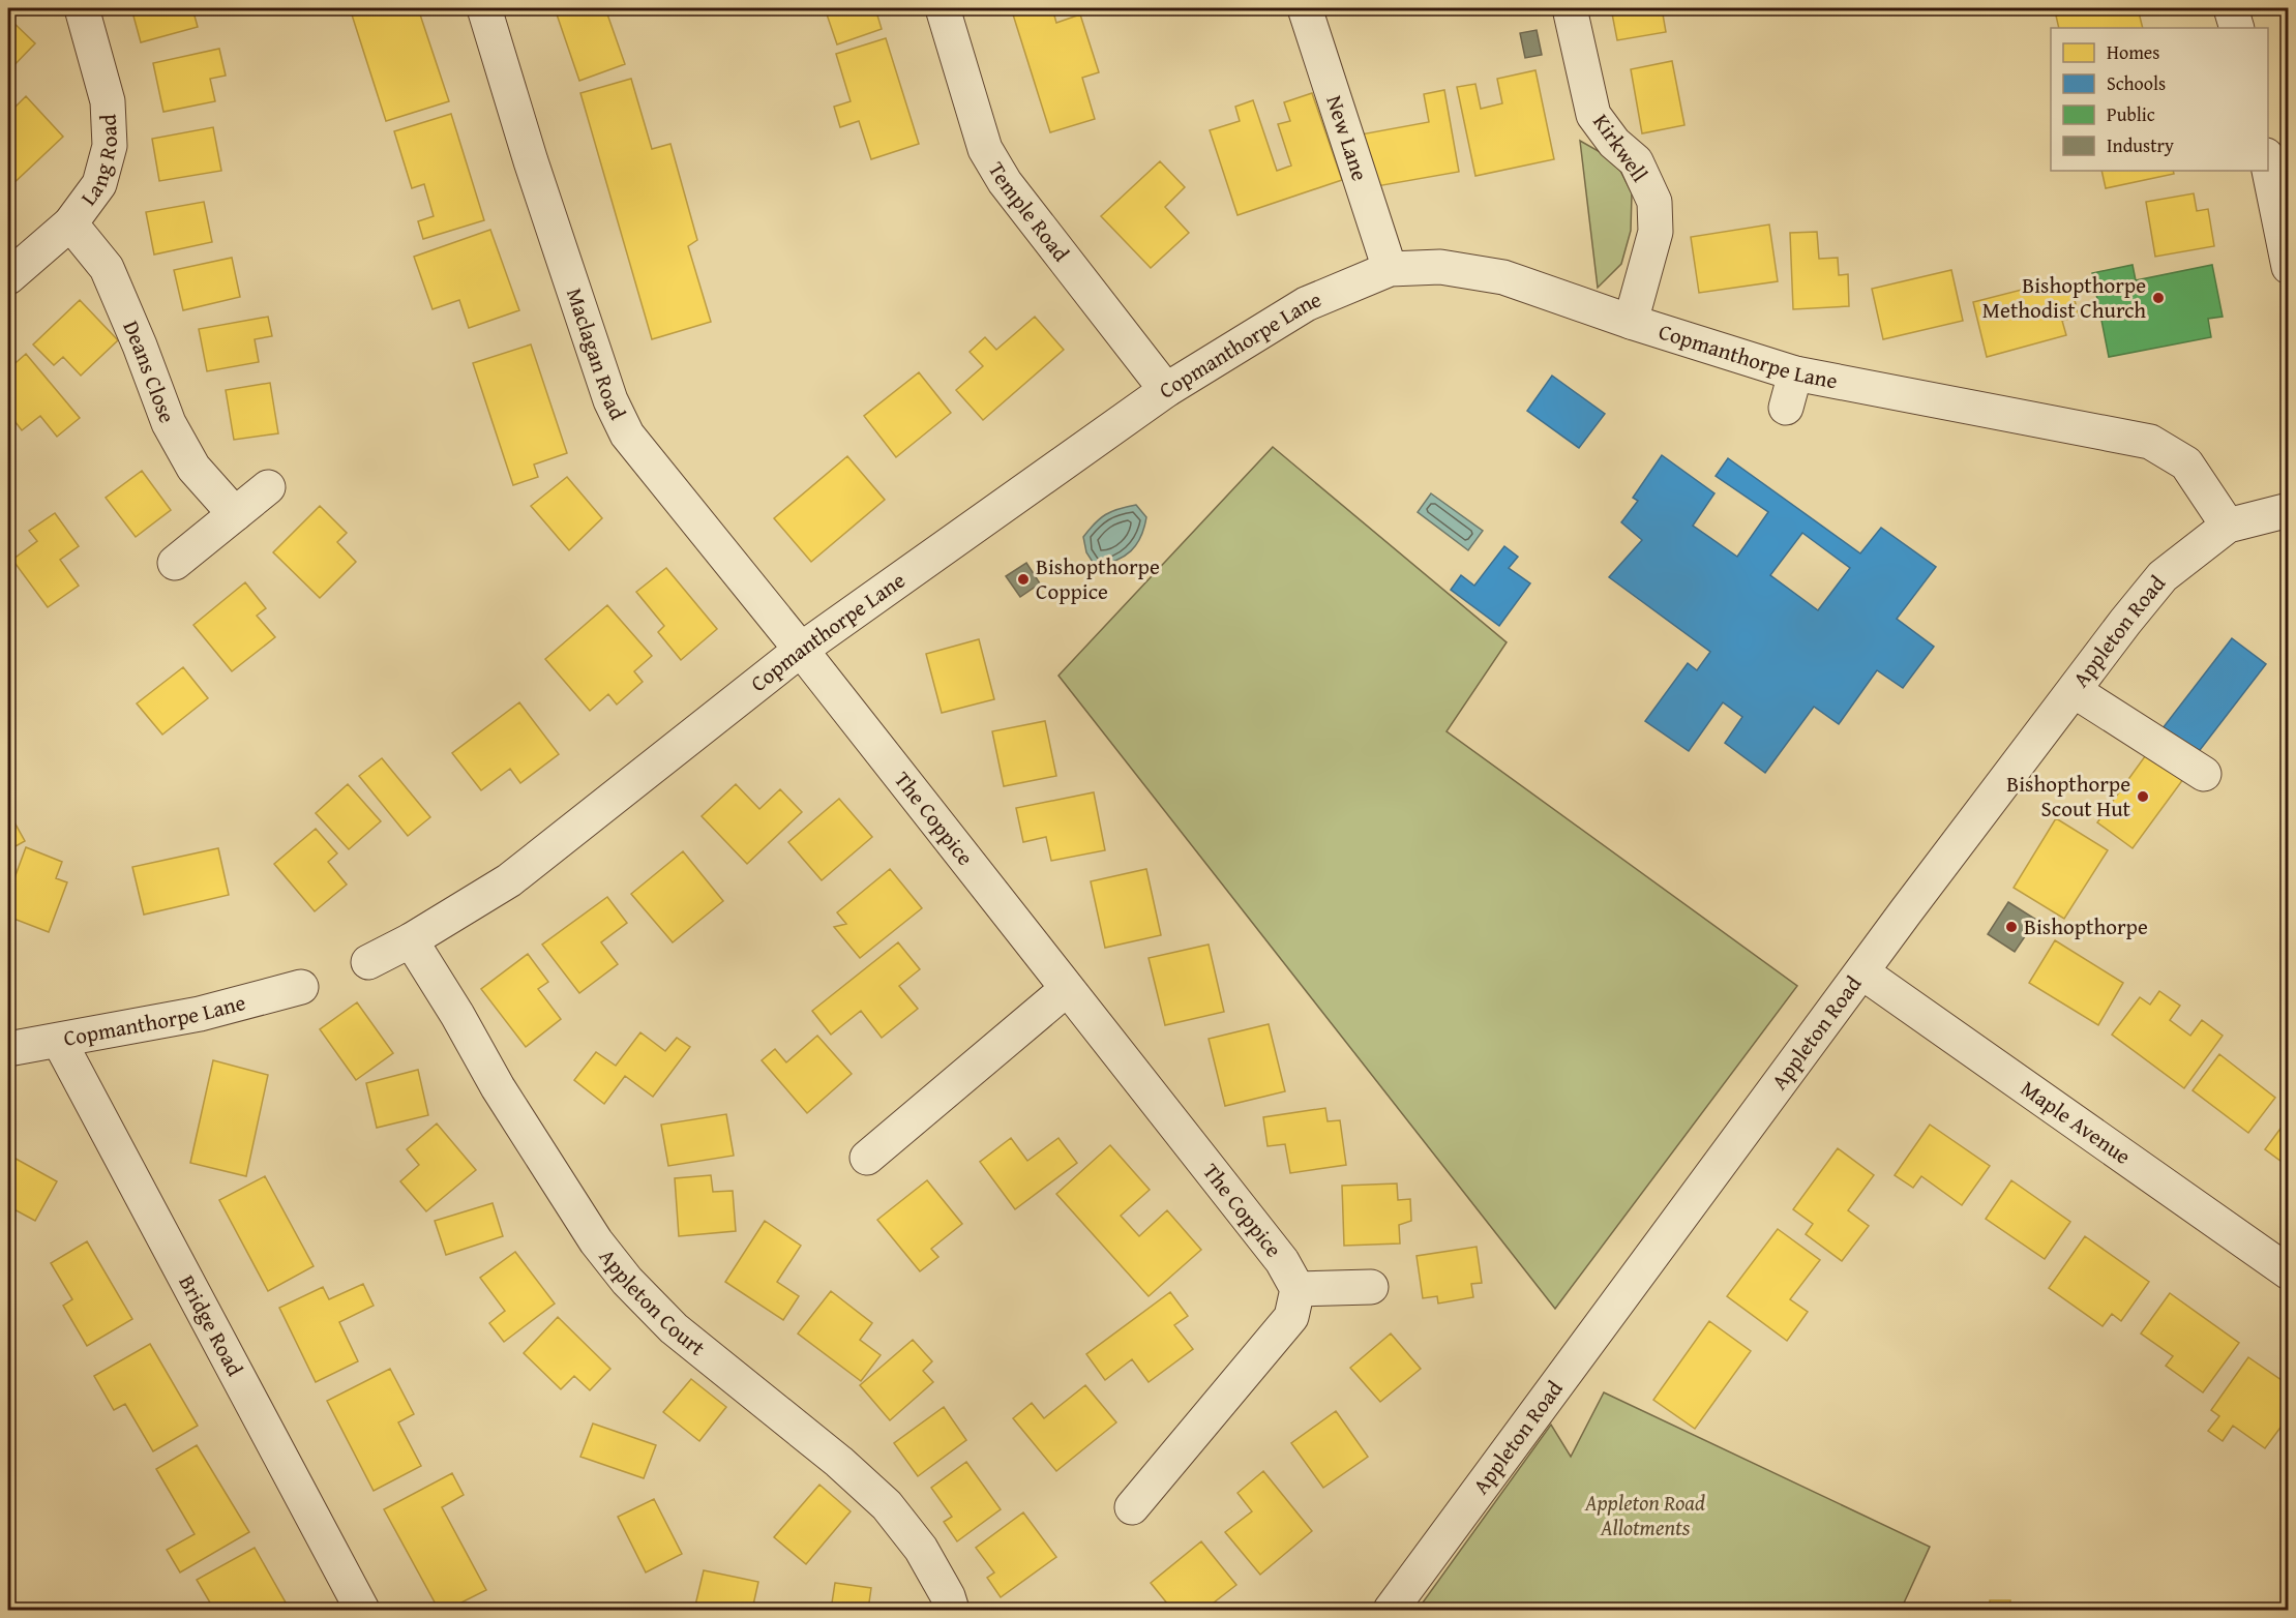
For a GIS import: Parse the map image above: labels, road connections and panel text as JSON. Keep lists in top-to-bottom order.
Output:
{
  "streets": {
    "street": [
      "New Lane",
      "Kirkwell",
      "Lang Road",
      "Temple Road",
      "Copmanthorpe Lane",
      "Maclagan Road",
      "Deans Close",
      "Appleton Road",
      "The Coppice",
      "Maple Avenue",
      "Appleton Court",
      "Bridge Road"
    ]
  },
  "crossings": [
    ["New Lane", "Copmanthorpe Lane"],
    ["Kirkwell", "Copmanthorpe Lane"],
    ["Lang Road", "Deans Close"],
    ["Temple Road", "Copmanthorpe Lane"],
    ["Copmanthorpe Lane", "Maclagan Road"],
    ["Copmanthorpe Lane", "Appleton Road"],
    ["Copmanthorpe Lane", "The Coppice"],
    ["Copmanthorpe Lane", "Appleton Court"],
    ["Copmanthorpe Lane", "Bridge Road"],
    ["Maclagan Road", "The Coppice"],
    ["Appleton Road", "Maple Avenue"]
  ],
  "parks": ["Appleton Road Allotments"],
  "places": [
    "Bishopthorpe Methodist Church",
    "Bishopthorpe Coppice",
    "Bishopthorpe Scout Hut",
    "Bishopthorpe"
  ],
  "legend": [
    "Homes",
    "Schools",
    "Public",
    "Industry"
  ]
}
